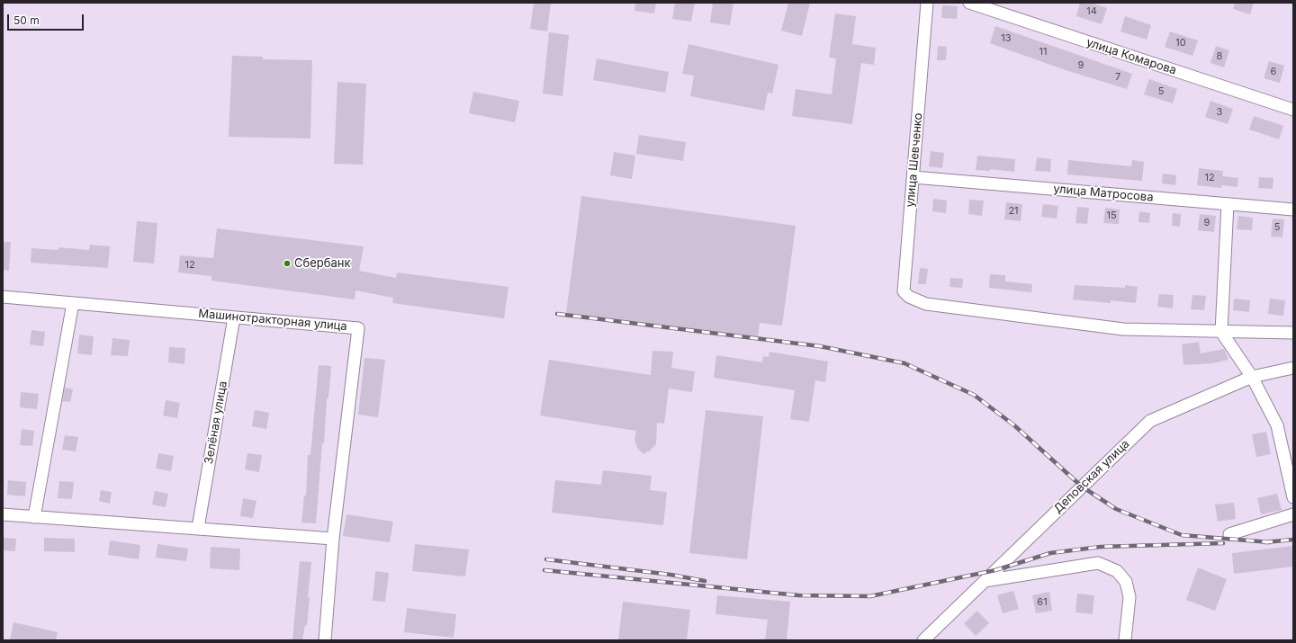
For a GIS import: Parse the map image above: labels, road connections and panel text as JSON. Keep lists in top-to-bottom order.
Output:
{
  "streets": {
    "street": [
      "улица Комарова",
      "улица Шевченко",
      "улица Матросова",
      "Машинотракторная улица",
      "Зелёная улица",
      "Деповская улица"
    ]
  },
  "crossings": [
    ["улица Шевченко", "улица Матросова"],
    ["Машинотракторная улица", "Зелёная улица"]
  ],
  "places": ["Сбербанк"],
  "house_numbers": [
    "14",
    "13",
    "10",
    "11",
    "8",
    "9",
    "6",
    "7",
    "5",
    "3",
    "12",
    "21",
    "15",
    "9",
    "5",
    "12",
    "61"
  ],
  "scale_bar": "50 m"
}
